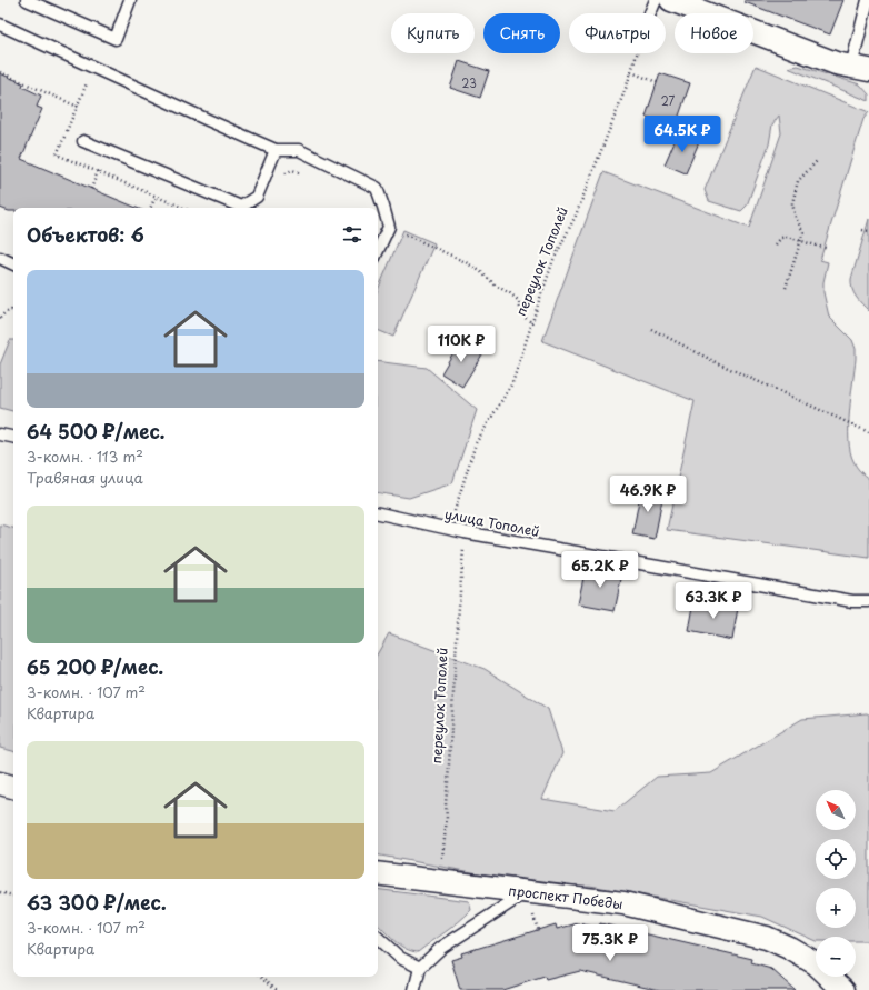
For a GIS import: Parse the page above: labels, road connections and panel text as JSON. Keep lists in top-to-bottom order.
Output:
{
  "streets": {
    "street": ["проспект Победы"],
    "lane": ["улица Тополей"],
    "path": ["переулок Тополей"]
  },
  "crossings": [
    ["переулок Тополей", "улица Тополей"],
    ["переулок Тополей", "проспект Победы"]
  ],
  "house_numbers": ["23", "27"],
  "north": "top left",
  "page": {
    "chip": [
      "Купить",
      "Снять",
      "Фильтры",
      "Новое"
    ],
    "price": [
      "64.5K ₽",
      "110K ₽",
      "46.9K ₽",
      "65.2K ₽",
      "63.3K ₽",
      "75.3K ₽"
    ],
    "heading": "Объектов: 6",
    "list": [
      {
        "name": "64 500 ₽/мес.",
        "note": "3-комн. · 113 m² · Травяная улица"
      },
      {
        "name": "65 200 ₽/мес.",
        "note": "3-комн. · 107 m² · Квартира"
      },
      {
        "name": "63 300 ₽/мес.",
        "note": "3-комн. · 107 m² · Квартира"
      }
    ],
    "map_buttons": ["+", "−"]
  }
}
